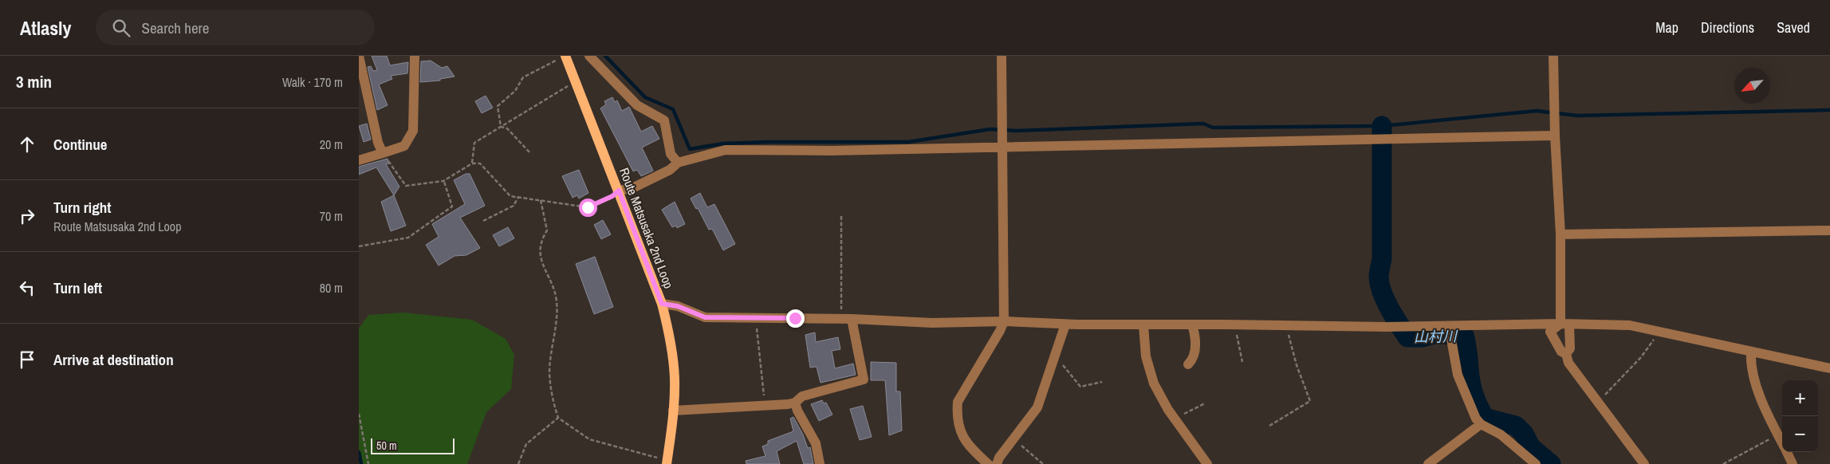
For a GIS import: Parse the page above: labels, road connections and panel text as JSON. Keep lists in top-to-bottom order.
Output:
{
  "streets": {
    "main road": ["Route Matsusaka 2nd Loop"]
  },
  "water": ["山村川"],
  "scale_bar": "50 m",
  "north": "bottom left",
  "page": {
    "header": "Atlasly",
    "search": "Search here",
    "nav": ["Map", "Directions", "Saved"],
    "heading": ["3 min", "Walk · 170 m"],
    "list": [
      ["Continue", "20 m"],
      ["Turn right", "Route Matsusaka 2nd Loop", "70 m"],
      ["Turn left", "80 m"],
      "Arrive at destination"
    ],
    "map_buttons": ["+", "−"],
    "scale": "50 m"
  }
}
